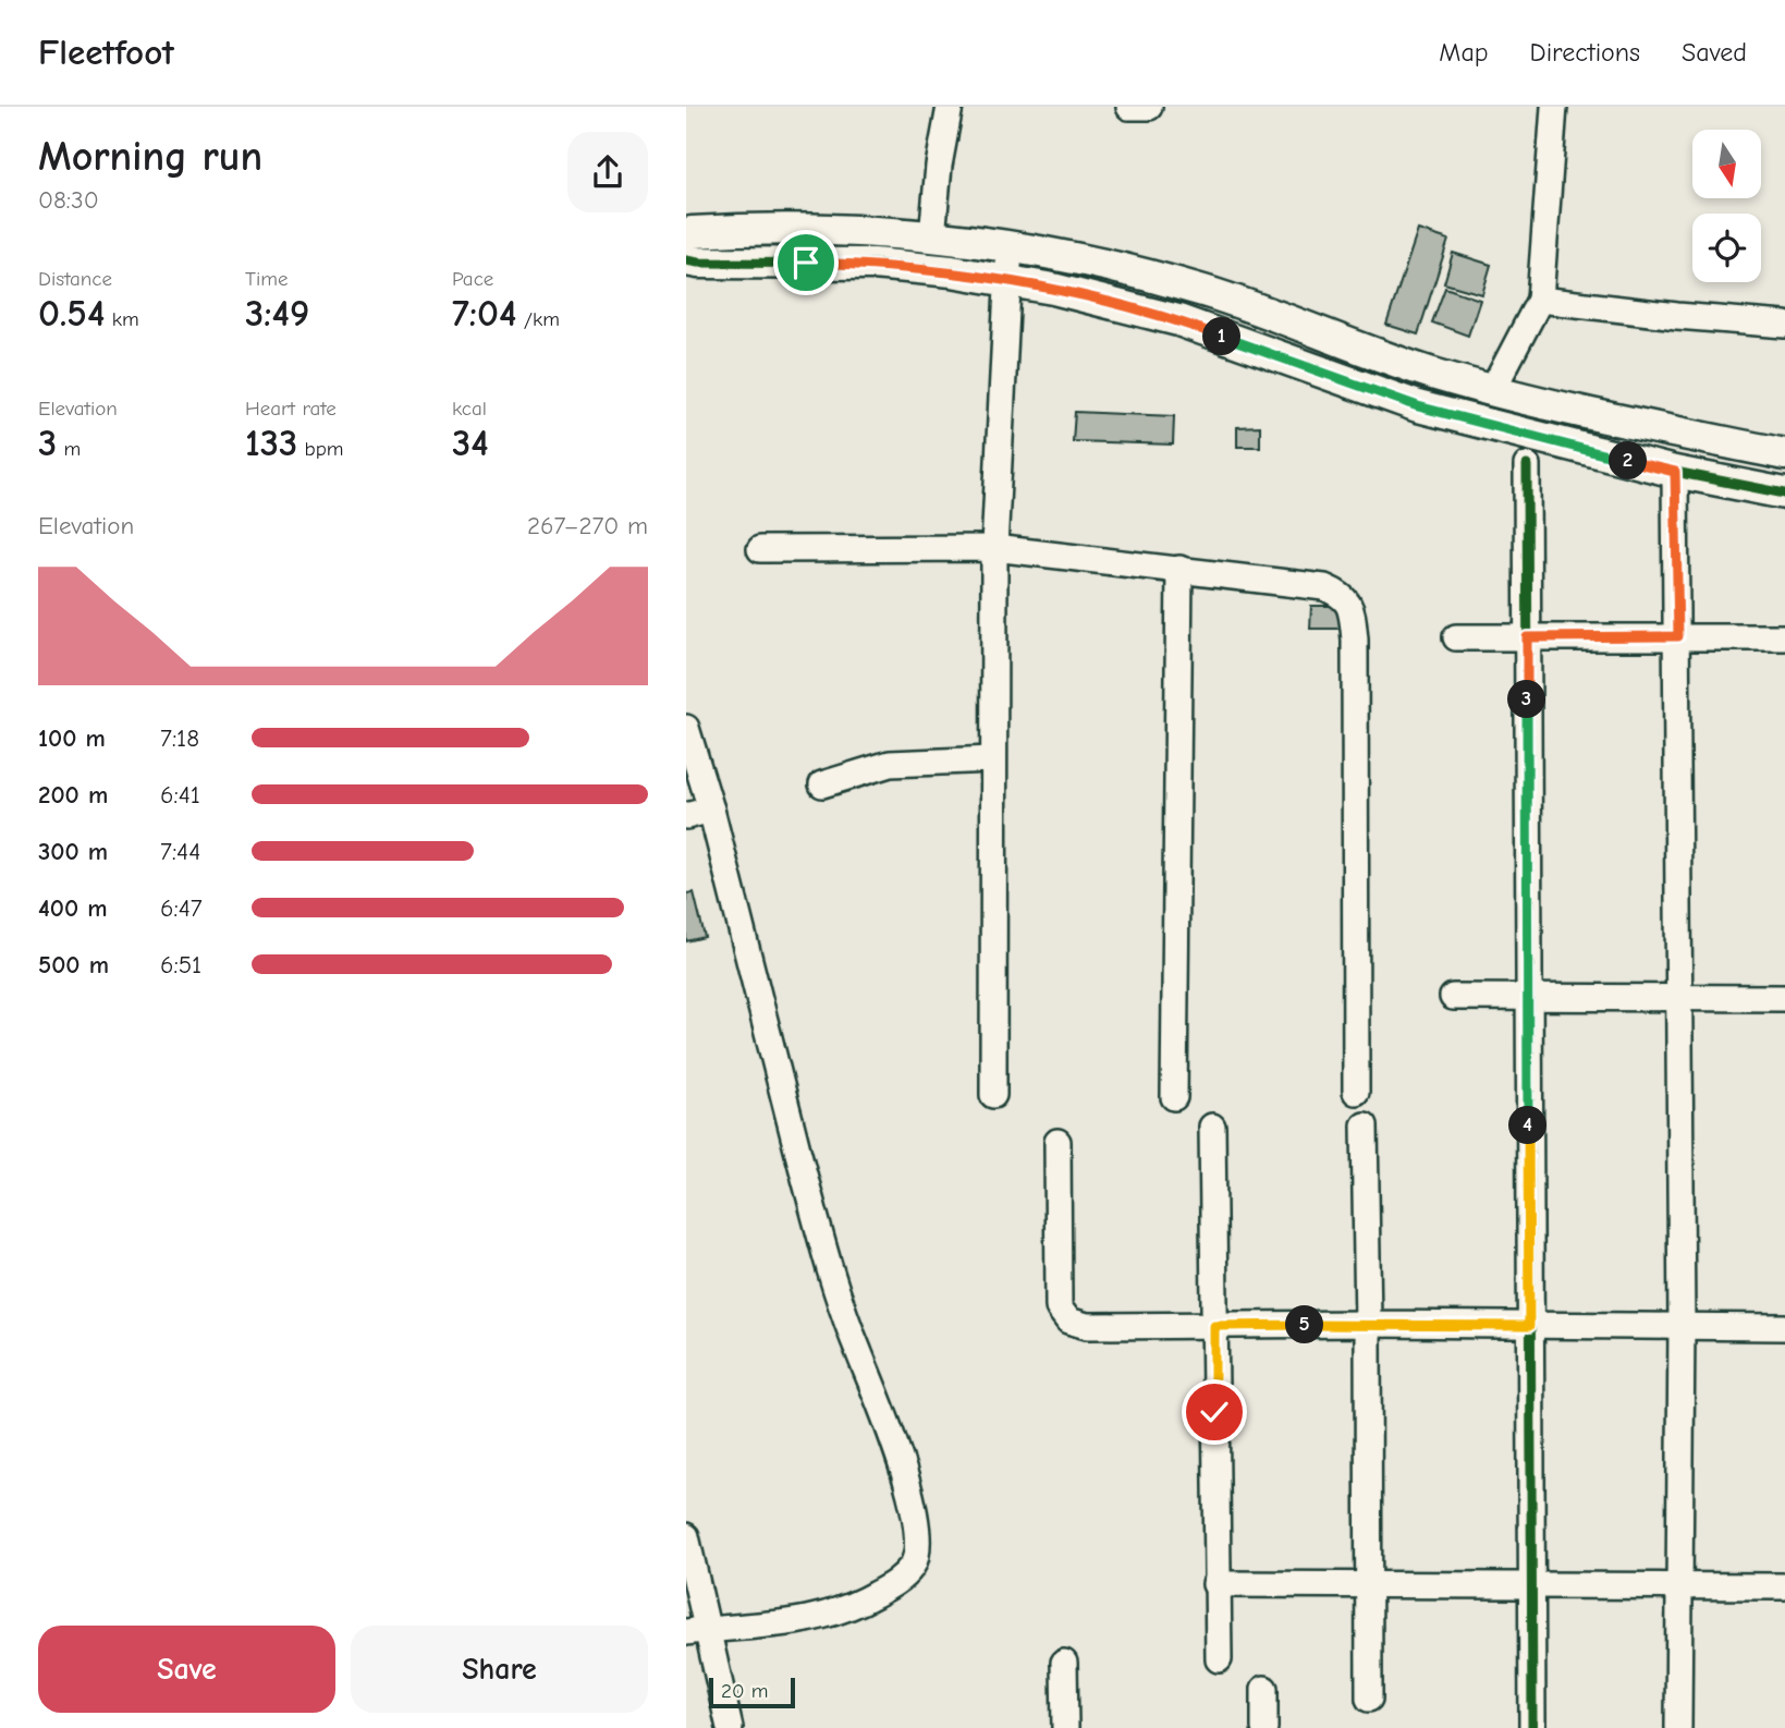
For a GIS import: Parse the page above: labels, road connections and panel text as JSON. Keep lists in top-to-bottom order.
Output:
{
  "scale_bar": "20 m",
  "north": "bottom",
  "page": {
    "header": "Fleetfoot",
    "nav": ["Map", "Directions", "Saved"],
    "heading": ["Morning run", "08:30"],
    "stats": [
      ["Distance", "0.54 km"],
      ["Time", "3:49"],
      ["Pace", "7:04 /km"],
      ["Elevation", "3 m"],
      ["Heart rate", "133 bpm"],
      ["kcal", "34"]
    ],
    "pins": [
      "1",
      "2",
      "3",
      "4",
      "5"
    ],
    "chart": ["Elevation", "267–270 m"],
    "list": [
      {
        "name": "100 m",
        "note": "7:18"
      },
      {
        "name": "200 m",
        "note": "6:41"
      },
      {
        "name": "300 m",
        "note": "7:44"
      },
      {
        "name": "400 m",
        "note": "6:47"
      },
      {
        "name": "500 m",
        "note": "6:51"
      }
    ],
    "buttons": ["Save", "Share"],
    "scale": "20 m"
  }
}
